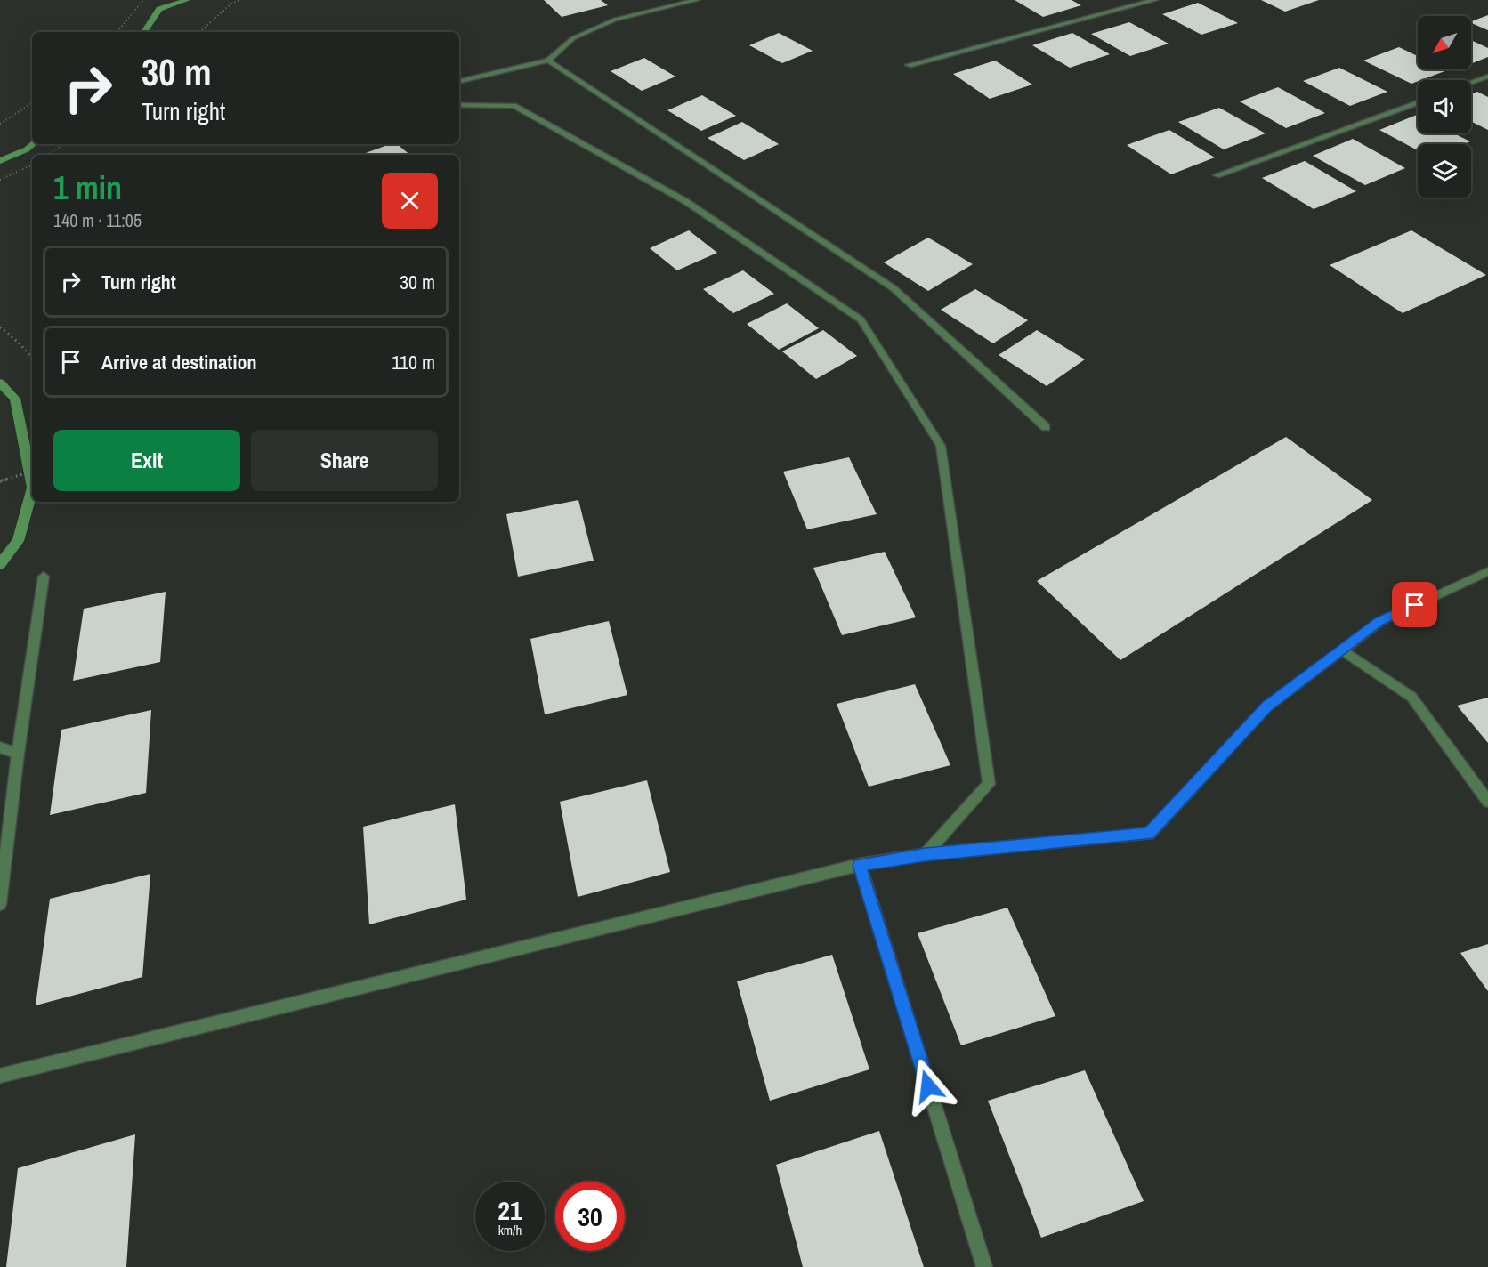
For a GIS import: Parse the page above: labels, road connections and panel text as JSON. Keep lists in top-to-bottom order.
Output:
{
  "north": "bottom left",
  "page": {
    "turn": ["30 m", "Turn right"],
    "heading": ["1 min", "140 m · 11:05"],
    "list": [
      {
        "name": "Turn right",
        "value": "30 m"
      },
      {
        "name": "Arrive at destination",
        "value": "110 m"
      }
    ],
    "buttons": ["Exit", "Share"],
    "speed": "21 km/h",
    "limit": "30"
  }
}
